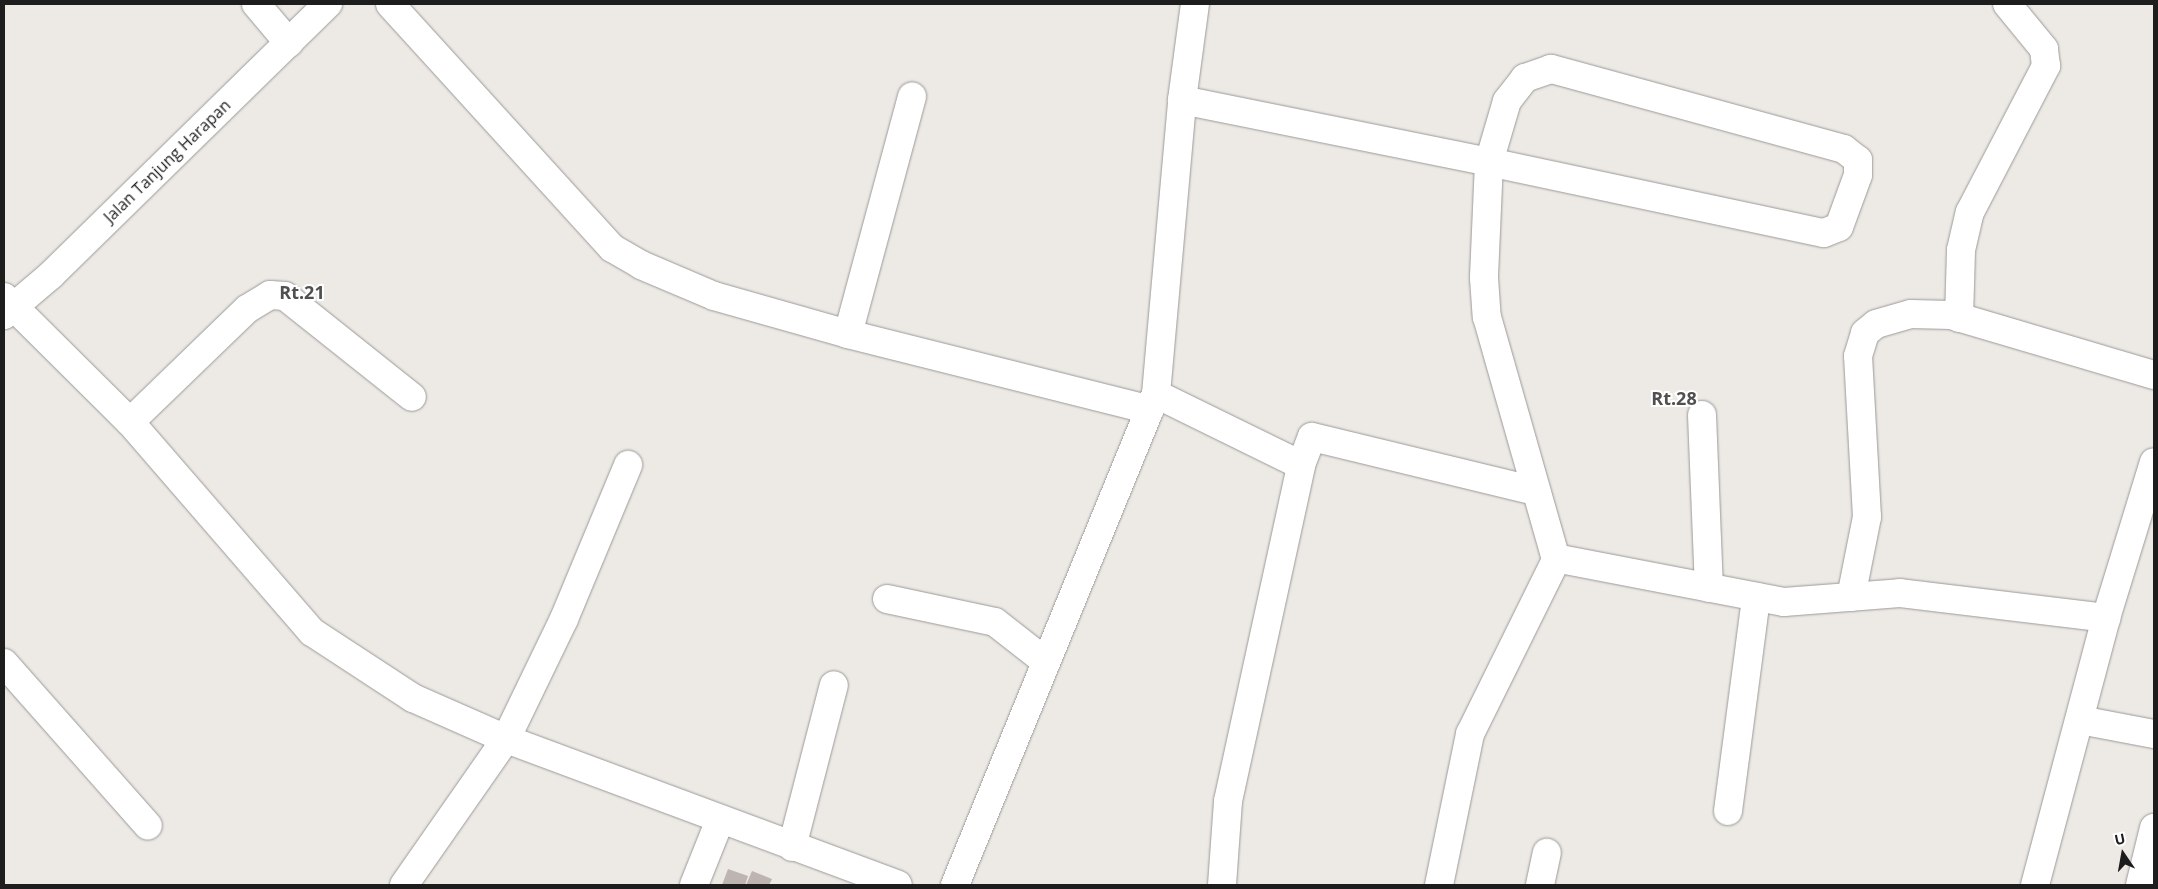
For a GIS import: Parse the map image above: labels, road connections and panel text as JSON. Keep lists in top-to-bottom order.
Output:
{
  "streets": {
    "street": ["Jalan Tanjung Harapan"]
  },
  "districts": ["Rt.21", "Rt.28"],
  "north": "top"
}
